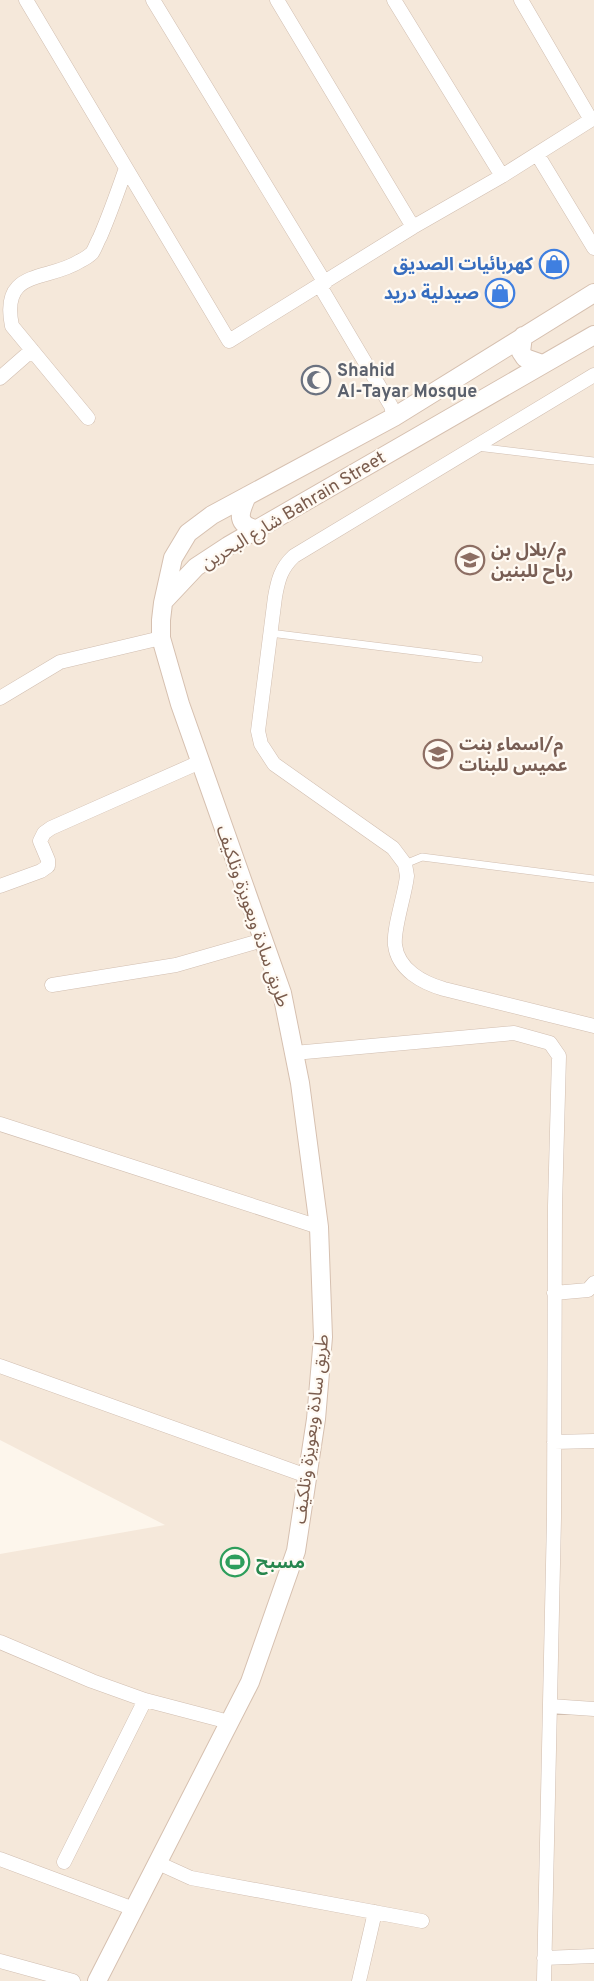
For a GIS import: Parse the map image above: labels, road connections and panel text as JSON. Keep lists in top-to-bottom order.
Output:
{
  "streets": {
    "main road": ["شارع البحرين Bahrain Street", "طريق سادة وبعويزة وتلكيف"]
  },
  "crossings": [
    ["شارع البحرين Bahrain Street", "طريق سادة وبعويزة وتلكيف"]
  ],
  "places": {
    "shop": ["كهربائيات الصديق", "صيدلية دريد"],
    "mosque": ["Shahid Al-Tayar Mosque"],
    "school or university": ["م/بلال بن رباح للبنين", "م/اسماء بنت عميس للبنات"],
    "sports": ["مسبح"]
  }
}
